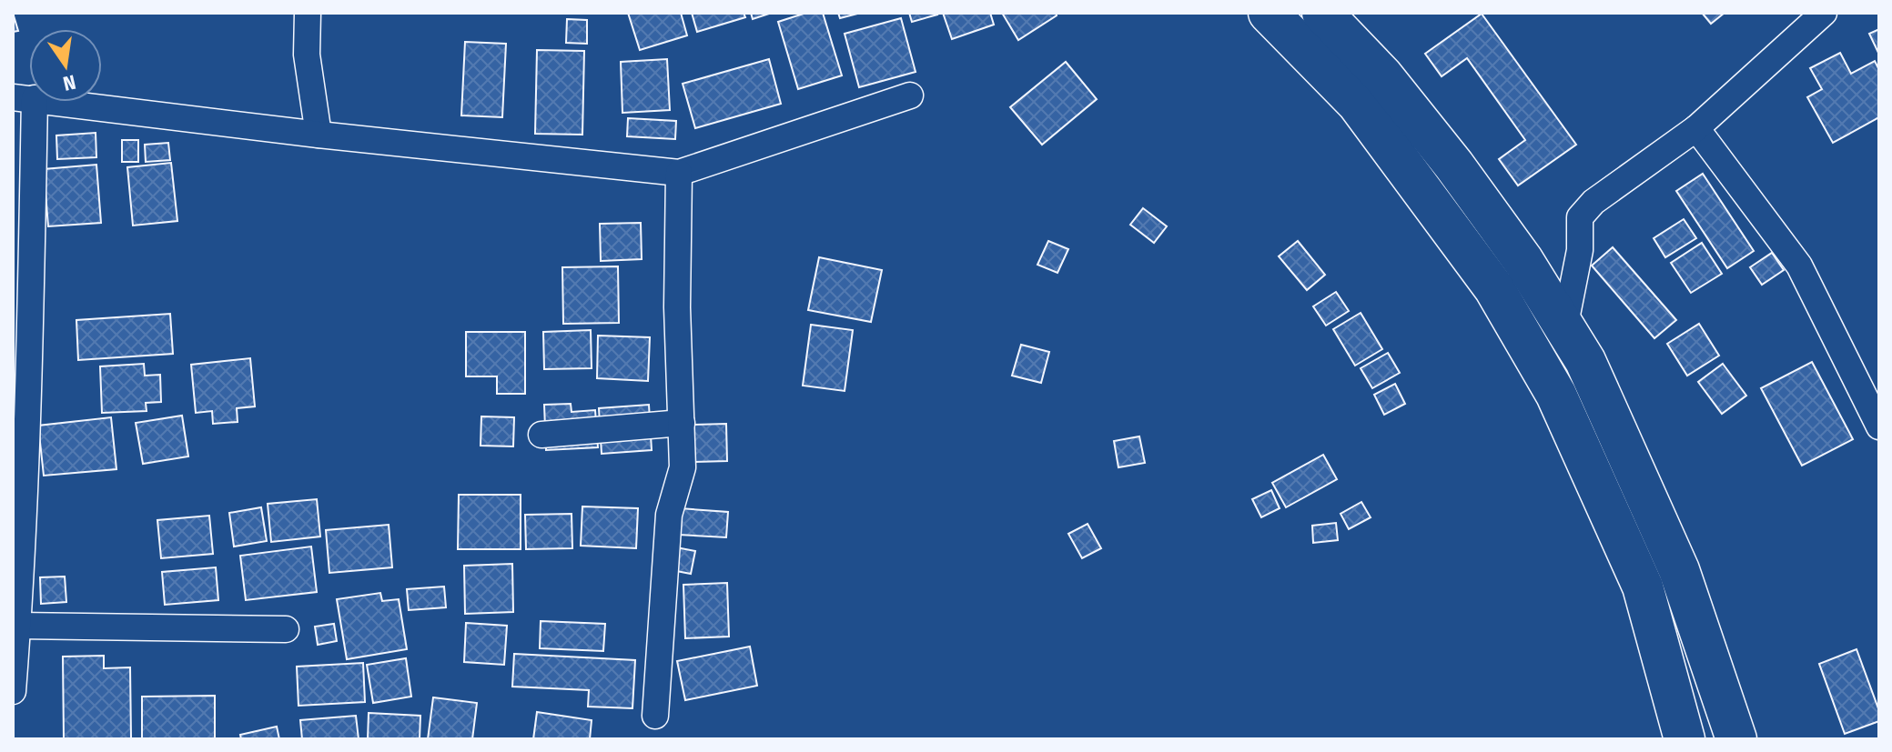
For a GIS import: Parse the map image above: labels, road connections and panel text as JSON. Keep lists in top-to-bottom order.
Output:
{
  "north": "bottom"
}
